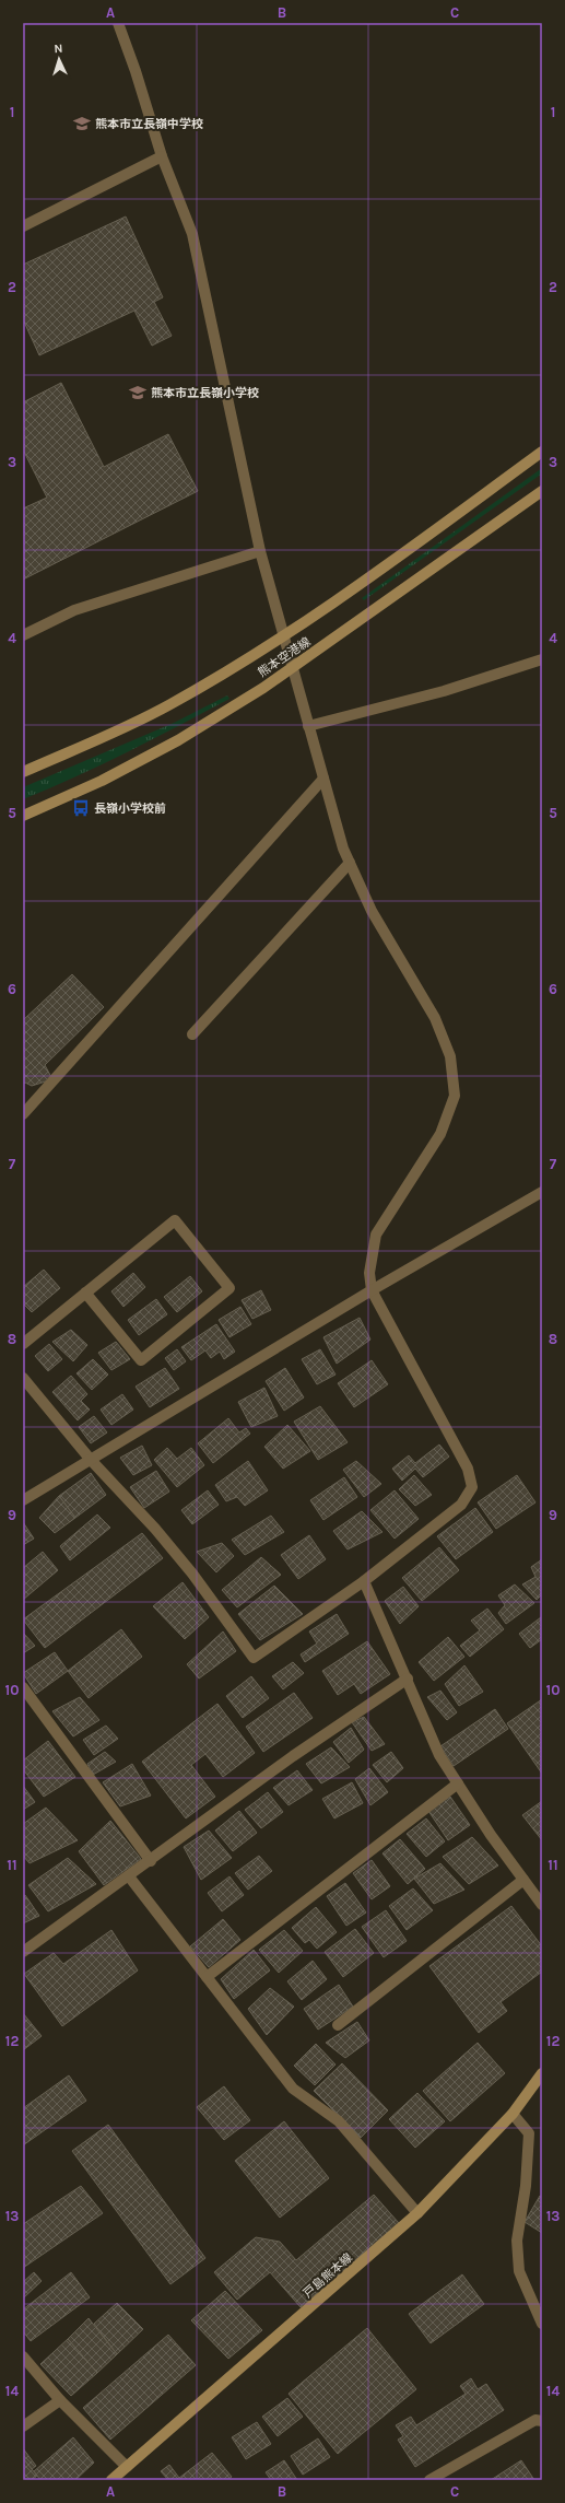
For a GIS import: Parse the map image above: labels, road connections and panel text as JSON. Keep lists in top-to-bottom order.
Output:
{
  "streets": {
    "main road": ["熊本空港線", "戸島熊本線"]
  },
  "places": {
    "school or university": ["熊本市立長嶺中学校", "熊本市立長嶺小学校"],
    "bus stop": ["長嶺小学校前"]
  },
  "north": "top",
  "grid": {
    "columns": ["A", "B", "C"],
    "rows": [
      "1",
      "2",
      "3",
      "4",
      "5",
      "6",
      "7",
      "8",
      "9",
      "10",
      "11",
      "12",
      "13",
      "14"
    ]
  }
}
